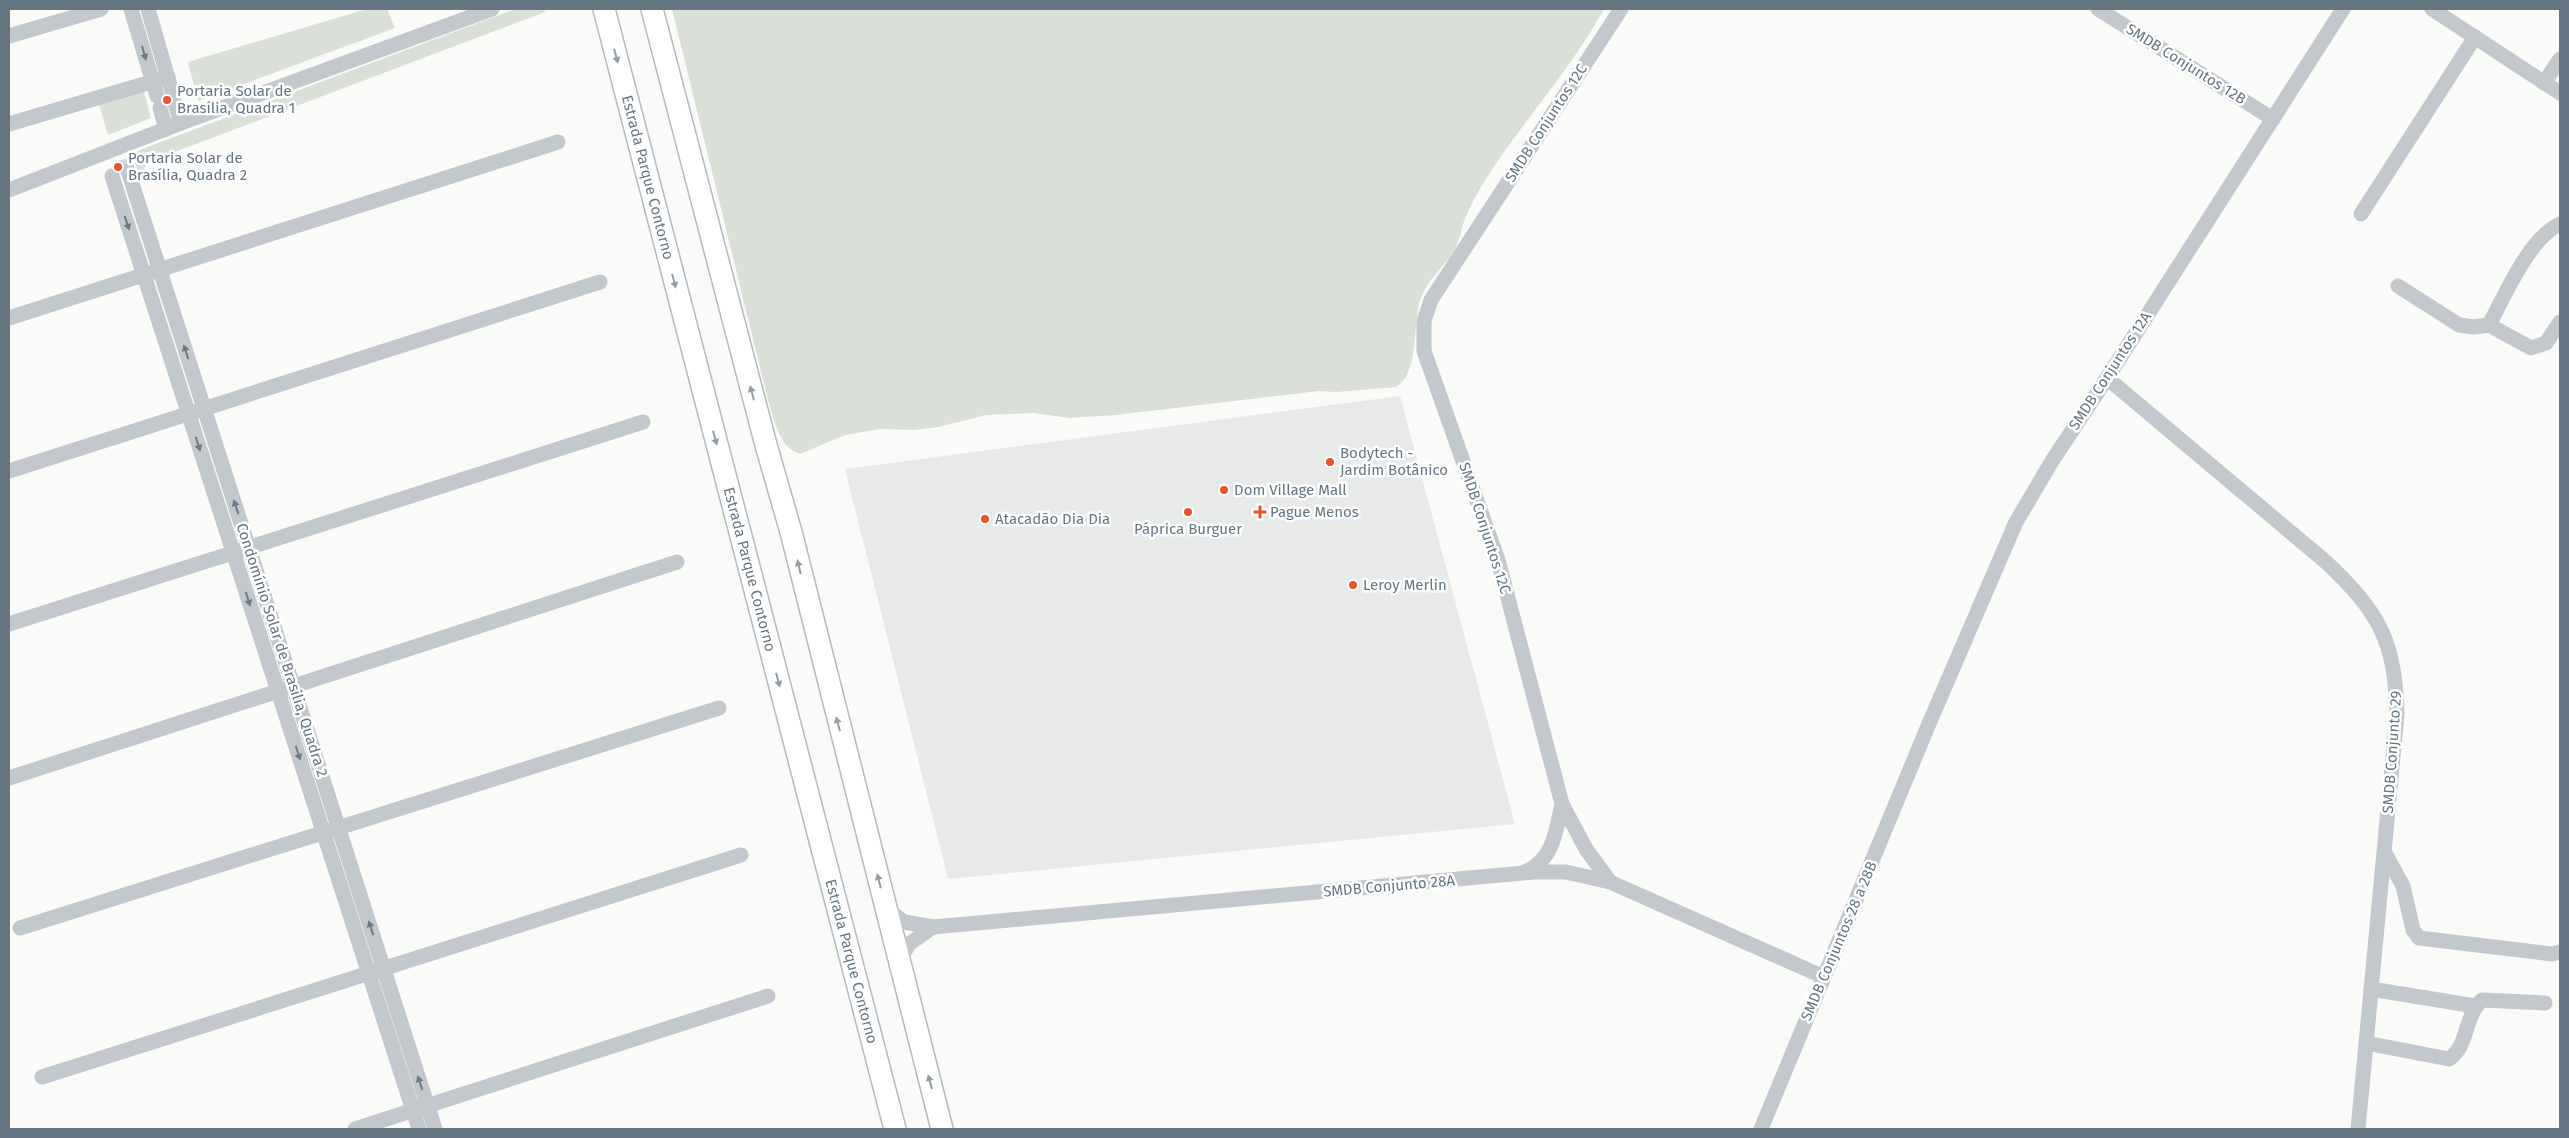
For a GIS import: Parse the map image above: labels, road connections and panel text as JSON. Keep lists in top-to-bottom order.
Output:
{
  "streets": {
    "highway": ["Estrada Parque Contorno"],
    "street": [
      "SMDB Conjuntos 12B",
      "SMDB Conjuntos 12C",
      "SMDB Conjuntos 12A",
      "Condomínio Solar de Brasilia, Quadra 2",
      "SMDB Conjunto 29",
      "SMDB Conjunto 28A",
      "SMDB Conjuntos 28 a 28B"
    ]
  },
  "crossings": [
    ["SMDB Conjuntos 12B", "SMDB Conjuntos 12A"],
    ["SMDB Conjuntos 12C", "SMDB Conjunto 28A"],
    ["SMDB Conjuntos 12A", "SMDB Conjunto 29"],
    ["SMDB Conjuntos 12A", "SMDB Conjuntos 28 a 28B"],
    ["SMDB Conjunto 28A", "SMDB Conjuntos 28 a 28B"]
  ],
  "places": {
    "other": [
      "Portaria Solar de Brasília, Quadra 1",
      "Portaria Solar de Brasília, Quadra 2",
      "Bodytech - Jardim Botânico",
      "Dom Village Mall",
      "Páprica Burguer",
      "Atacadão Dia Dia",
      "Leroy Merlin"
    ],
    "health": ["Pague Menos"]
  }
}
